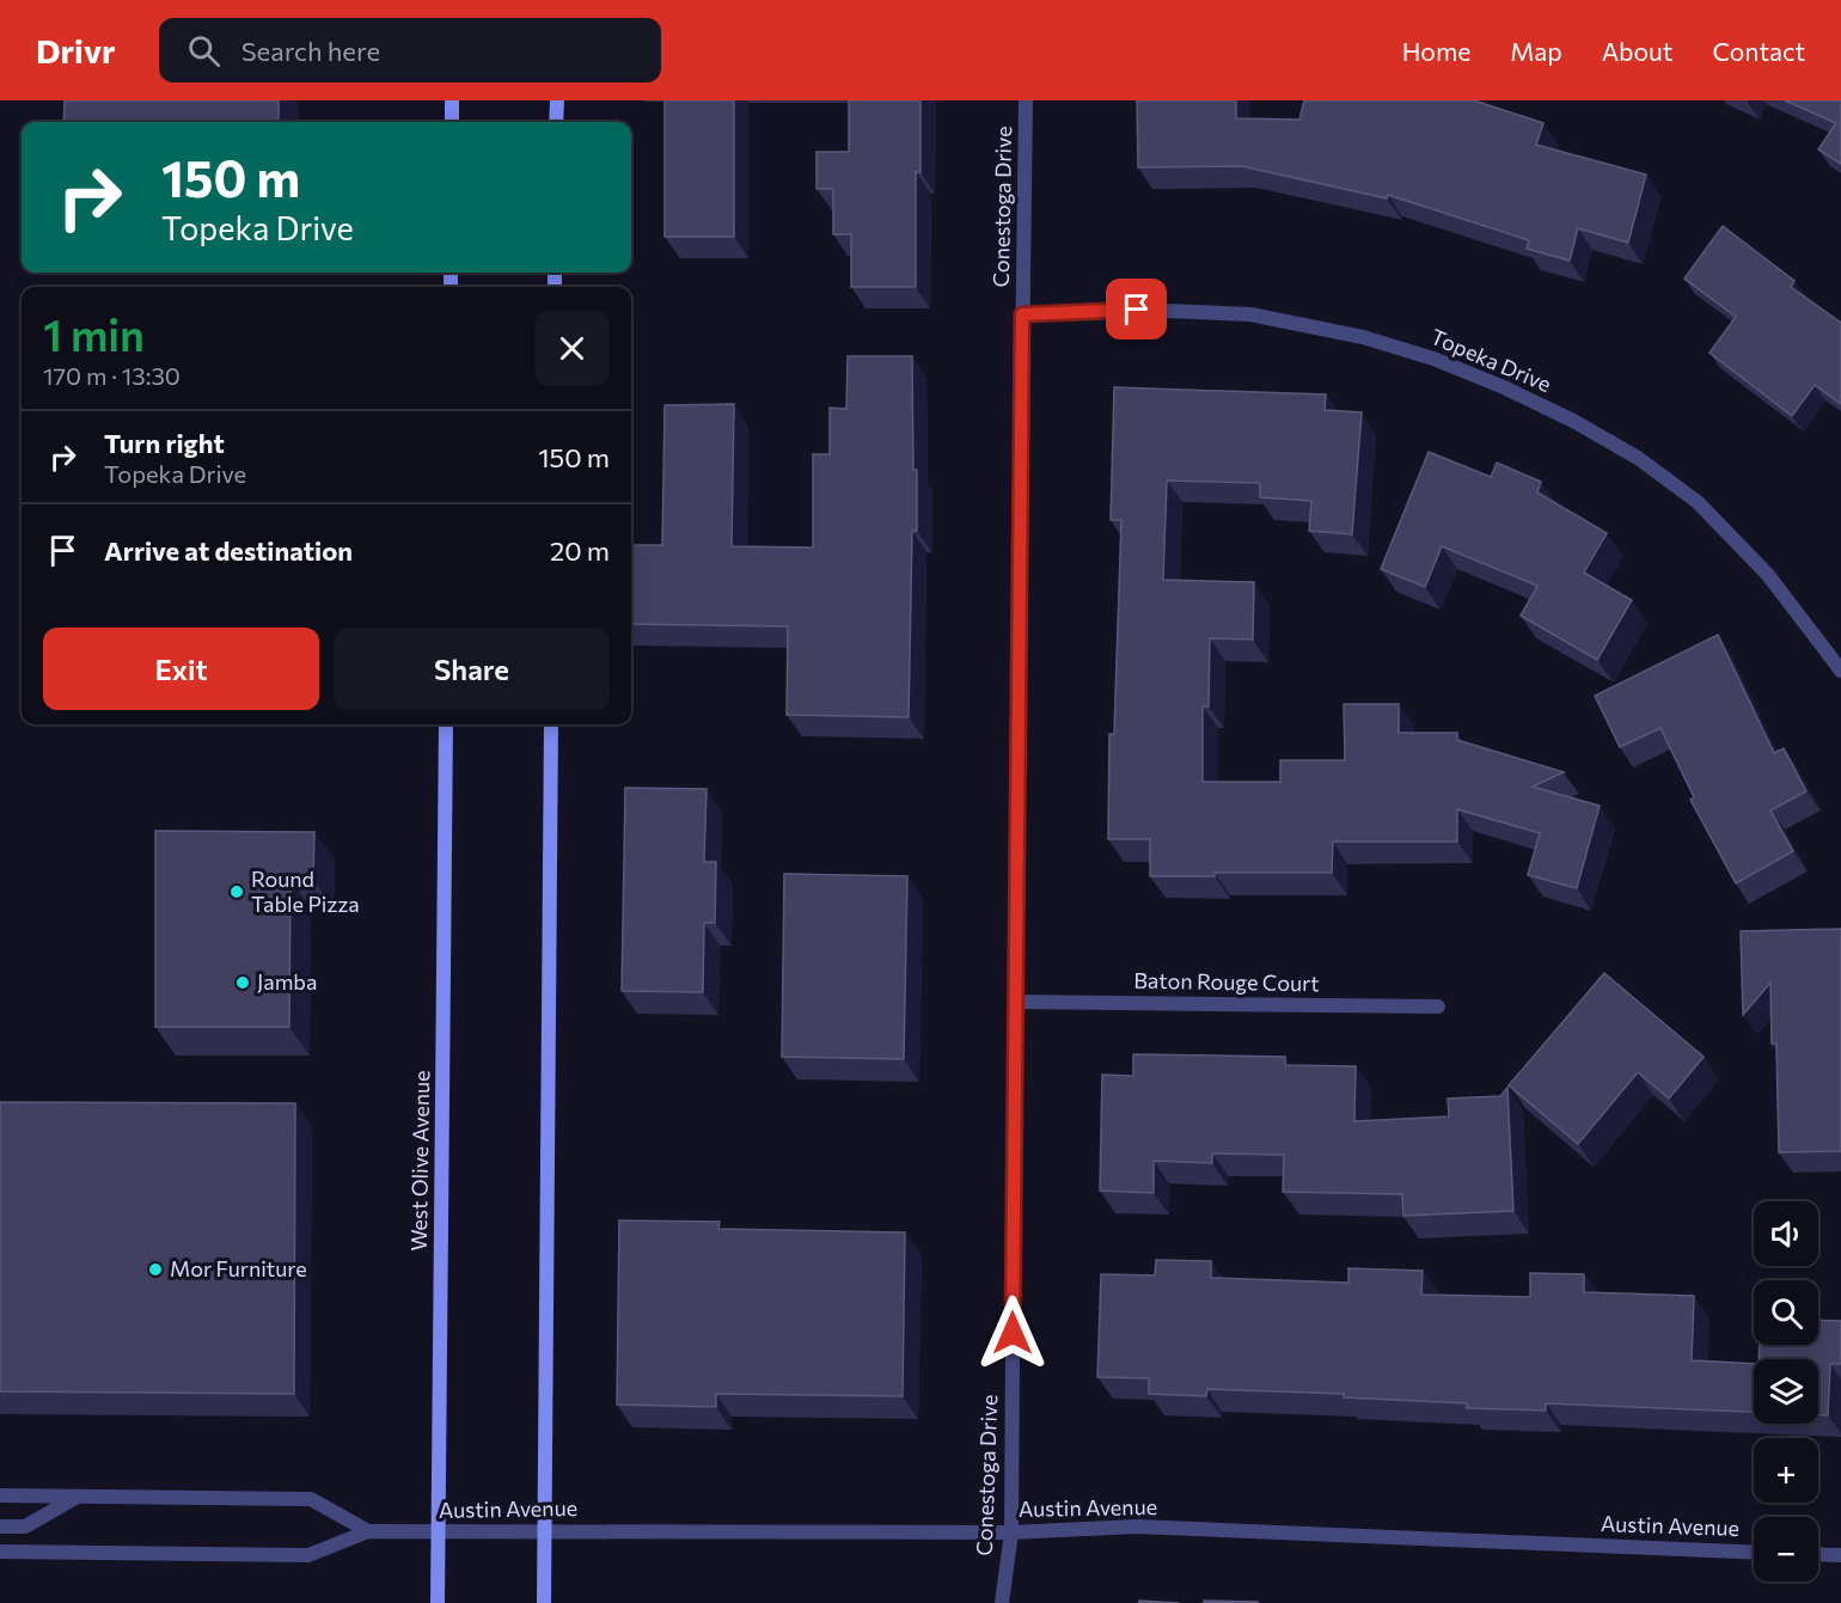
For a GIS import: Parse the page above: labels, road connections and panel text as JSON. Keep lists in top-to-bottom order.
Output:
{
  "streets": {
    "main road": ["West Olive Avenue"],
    "street": [
      "Conestoga Drive",
      "Topeka Drive",
      "Baton Rouge Court",
      "Austin Avenue"
    ]
  },
  "crossings": [
    ["Conestoga Drive", "Topeka Drive"],
    ["Conestoga Drive", "Baton Rouge Court"],
    ["Conestoga Drive", "Austin Avenue"],
    ["West Olive Avenue", "Austin Avenue"]
  ],
  "places": ["Round Table Pizza", "Jamba", "Mor Furniture"],
  "page": {
    "header": "Drivr",
    "search": "Search here",
    "nav": [
      "Home",
      "Map",
      "About",
      "Contact"
    ],
    "turn": ["150 m", "Topeka Drive"],
    "heading": ["1 min", "170 m · 13:30"],
    "list": [
      {
        "name": "Turn right",
        "note": "Topeka Drive",
        "value": "150 m"
      },
      {
        "name": "Arrive at destination",
        "value": "20 m"
      }
    ],
    "buttons": ["Exit", "Share"],
    "map_buttons": ["+", "−"]
  }
}
